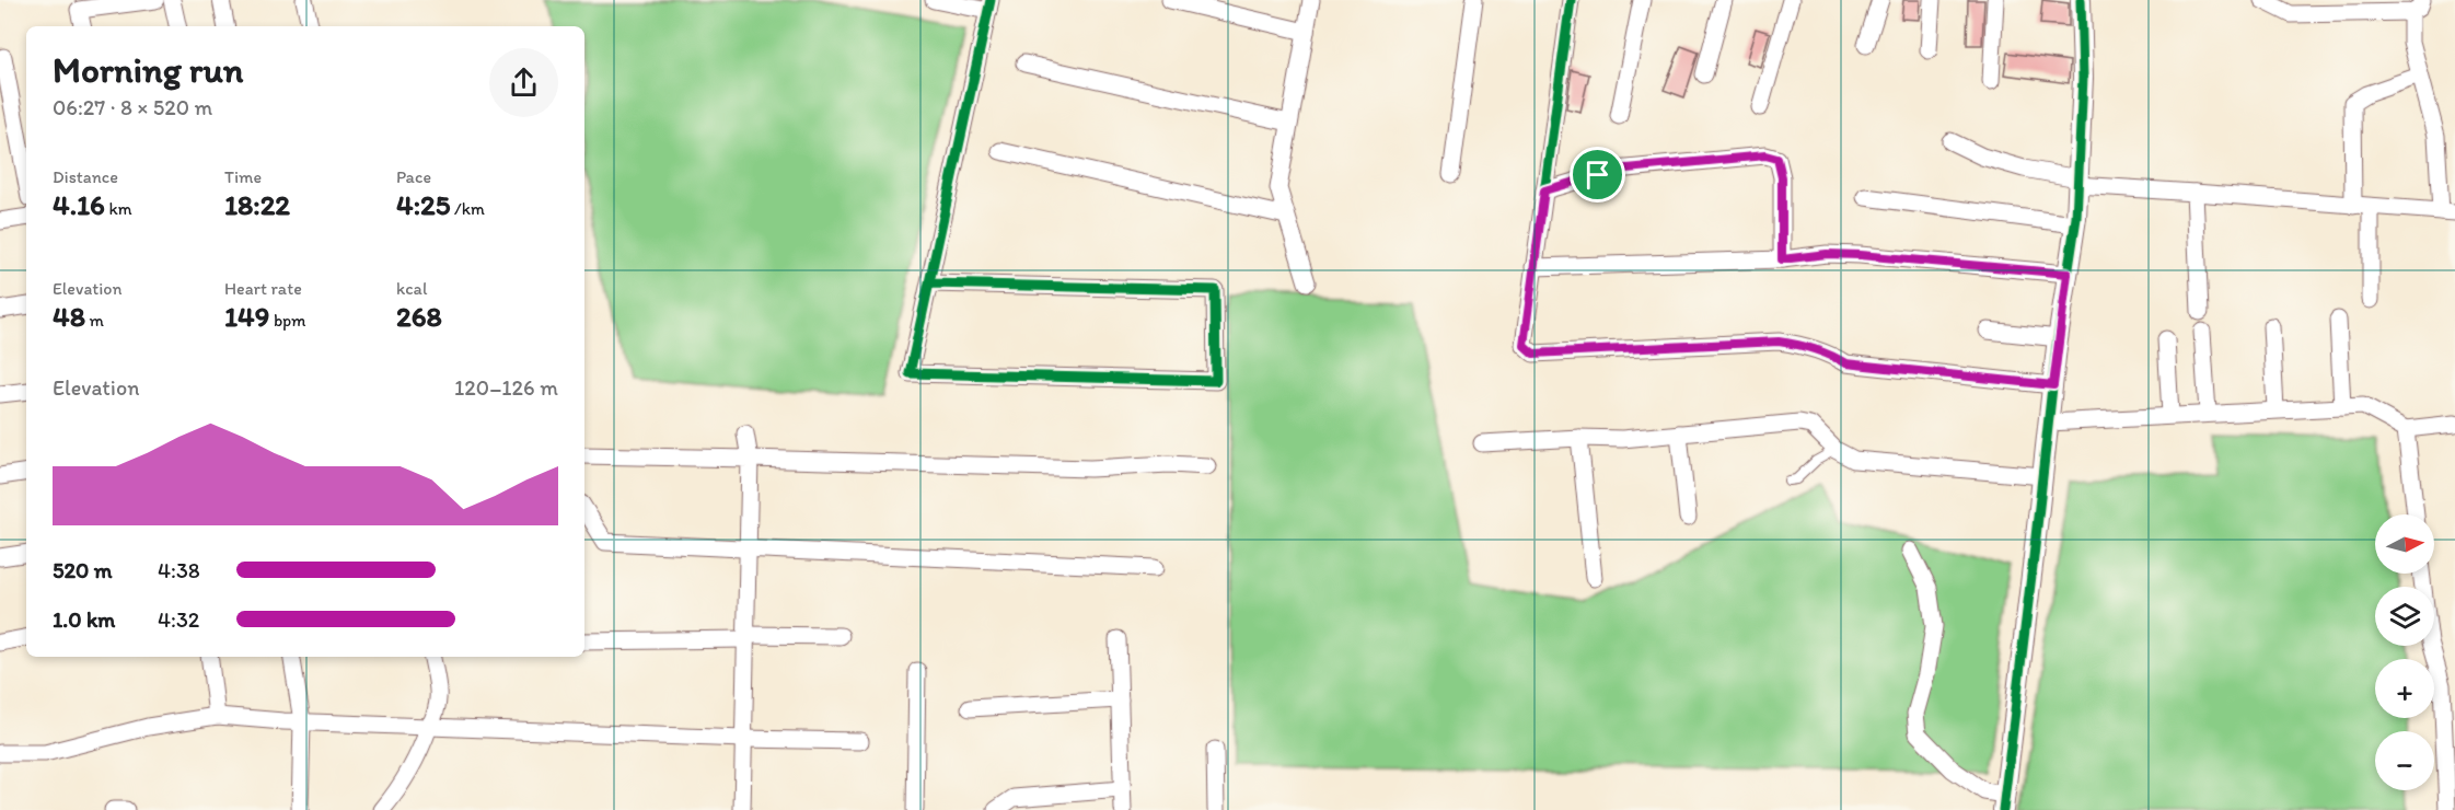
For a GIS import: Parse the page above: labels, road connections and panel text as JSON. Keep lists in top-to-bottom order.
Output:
{
  "north": "right",
  "page": {
    "heading": ["Morning run", "06:27 · 8 × 520 m"],
    "stats": [
      ["Distance", "4.16 km"],
      ["Time", "18:22"],
      ["Pace", "4:25 /km"],
      ["Elevation", "48 m"],
      ["Heart rate", "149 bpm"],
      ["kcal", "268"]
    ],
    "chart": ["Elevation", "120–126 m"],
    "map_buttons": ["+", "−"],
    "list": [
      {
        "name": "520 m",
        "note": "4:38"
      },
      {
        "name": "1.0 km",
        "note": "4:32"
      }
    ]
  }
}
